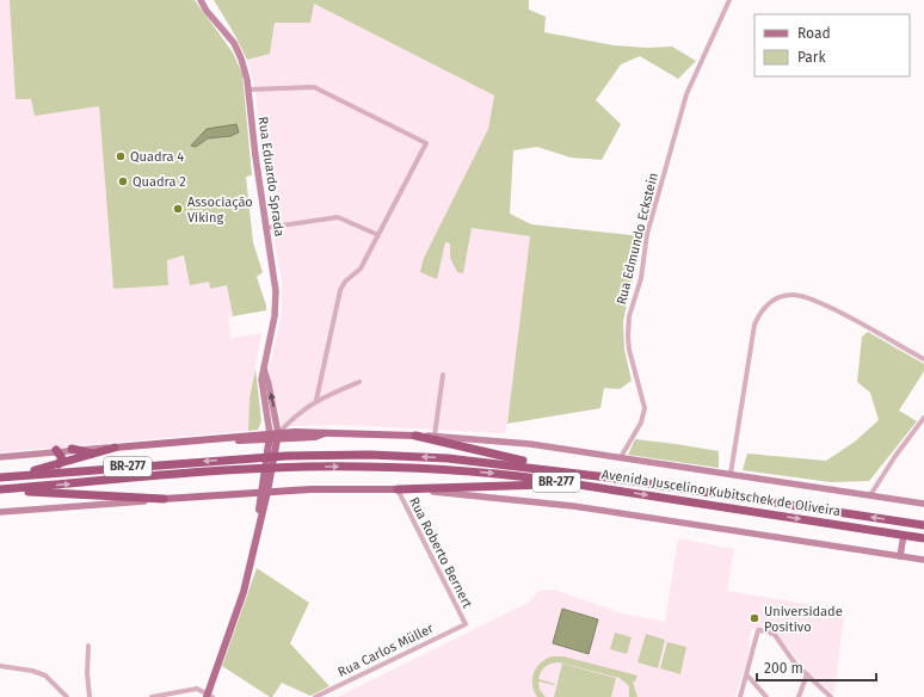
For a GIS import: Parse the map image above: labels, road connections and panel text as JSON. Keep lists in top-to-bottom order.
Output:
{
  "streets": {
    "highway": ["BR-277", "Avenida Juscelino Kubitschek de Oliveira"],
    "main road": ["Rua Eduardo Sprada"],
    "street": ["Rua Edmundo Eckstein", "Rua Roberto Bernert", "Rua Carlos Müller"]
  },
  "crossings": [
    ["Rua Roberto Bernert", "Rua Carlos Müller"]
  ],
  "places": [
    "Quadra 4",
    "Quadra 2",
    "Associação Viking",
    "Universidade Positivo"
  ],
  "legend": ["Road", "Park"],
  "scale_bar": "200 m"
}
